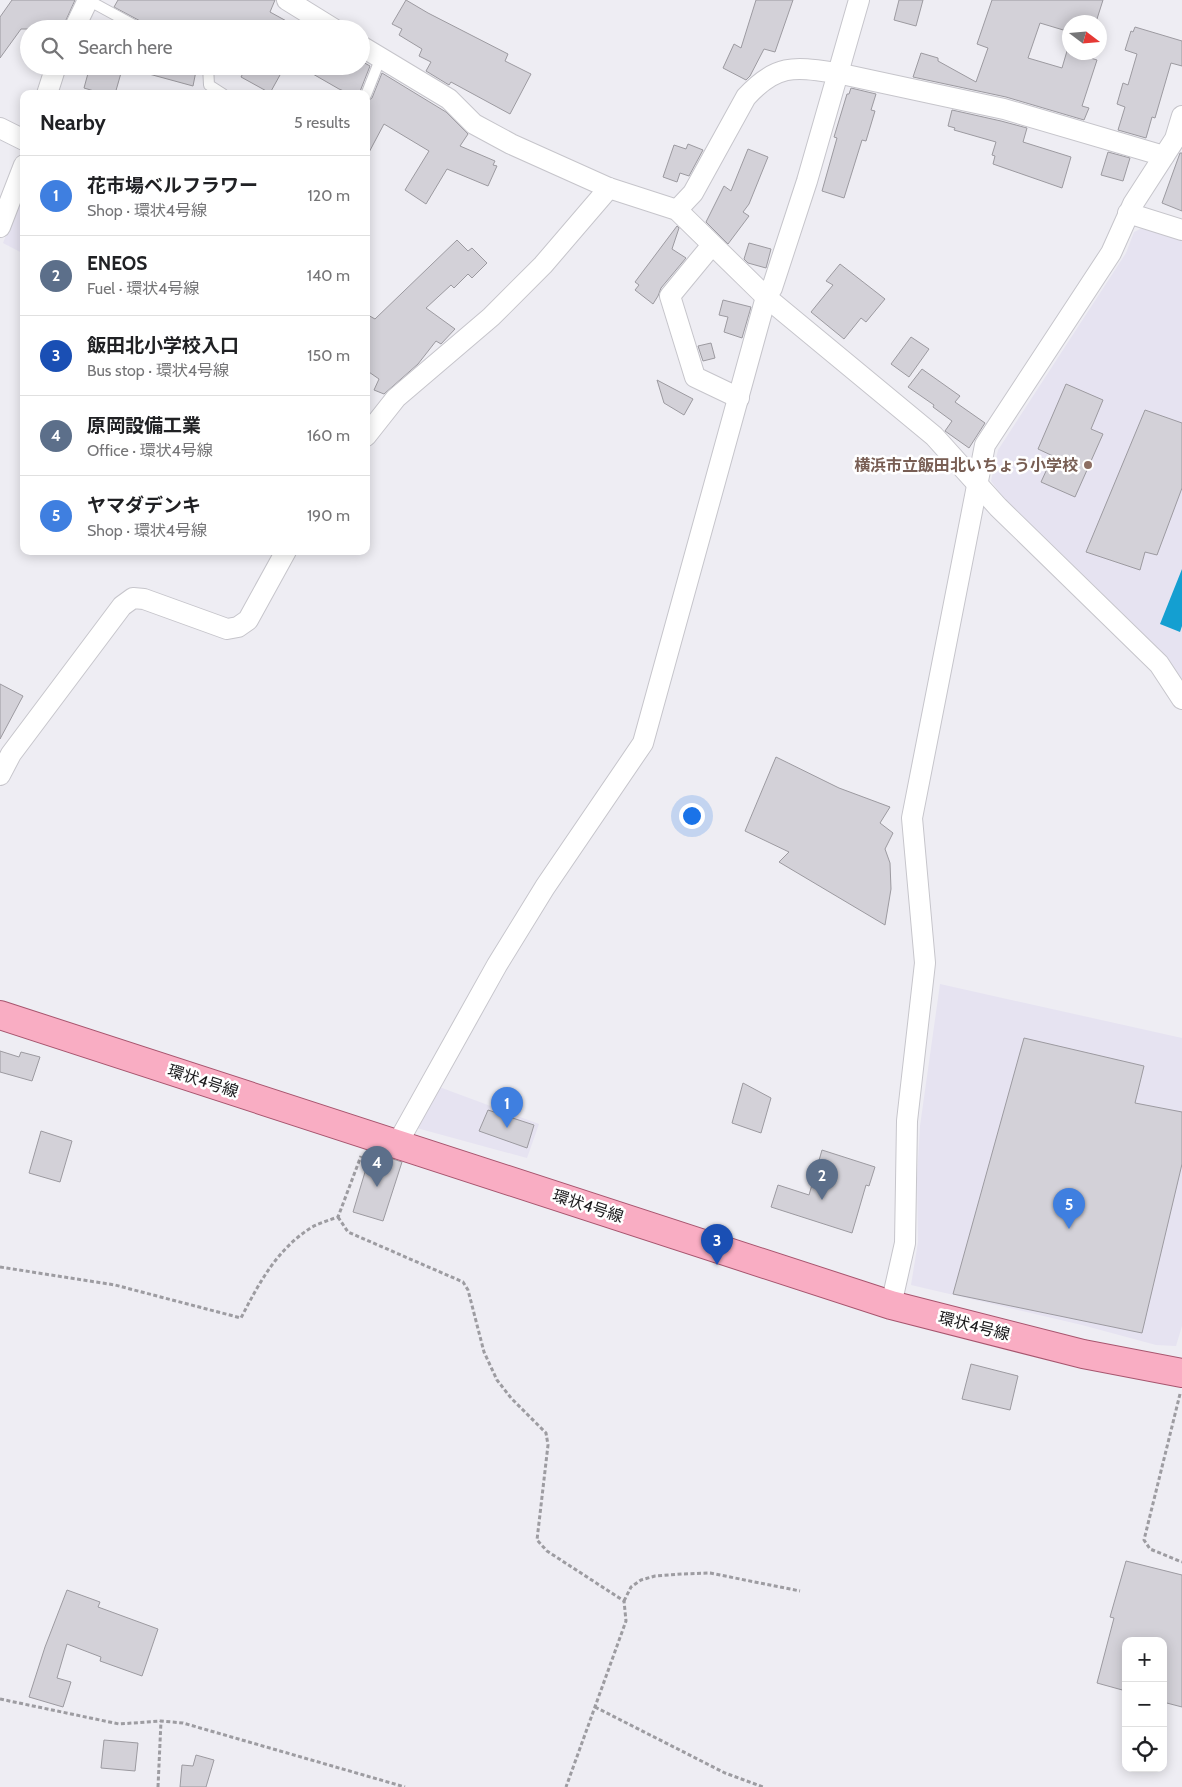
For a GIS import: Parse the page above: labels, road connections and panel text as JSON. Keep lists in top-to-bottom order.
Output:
{
  "streets": {
    "main road": ["環状4号線"]
  },
  "places": ["横浜市立飯田北いちょう小学校"],
  "north": "right",
  "page": {
    "search": "Search here",
    "heading": ["Nearby", "5 results"],
    "list": [
      {
        "mark": "1",
        "name": "花市場ベルフラワー",
        "note": "Shop · 環状4号線",
        "value": "120 m"
      },
      {
        "mark": "2",
        "name": "ENEOS",
        "note": "Fuel · 環状4号線",
        "value": "140 m"
      },
      {
        "mark": "3",
        "name": "飯田北小学校入口",
        "note": "Bus stop · 環状4号線",
        "value": "150 m"
      },
      {
        "mark": "4",
        "name": "原岡設備工業",
        "note": "Office · 環状4号線",
        "value": "160 m"
      },
      {
        "mark": "5",
        "name": "ヤマダデンキ",
        "note": "Shop · 環状4号線",
        "value": "190 m"
      }
    ],
    "pins": [
      "1",
      "4",
      "2",
      "5",
      "3"
    ],
    "map_buttons": ["+", "−"]
  }
}
